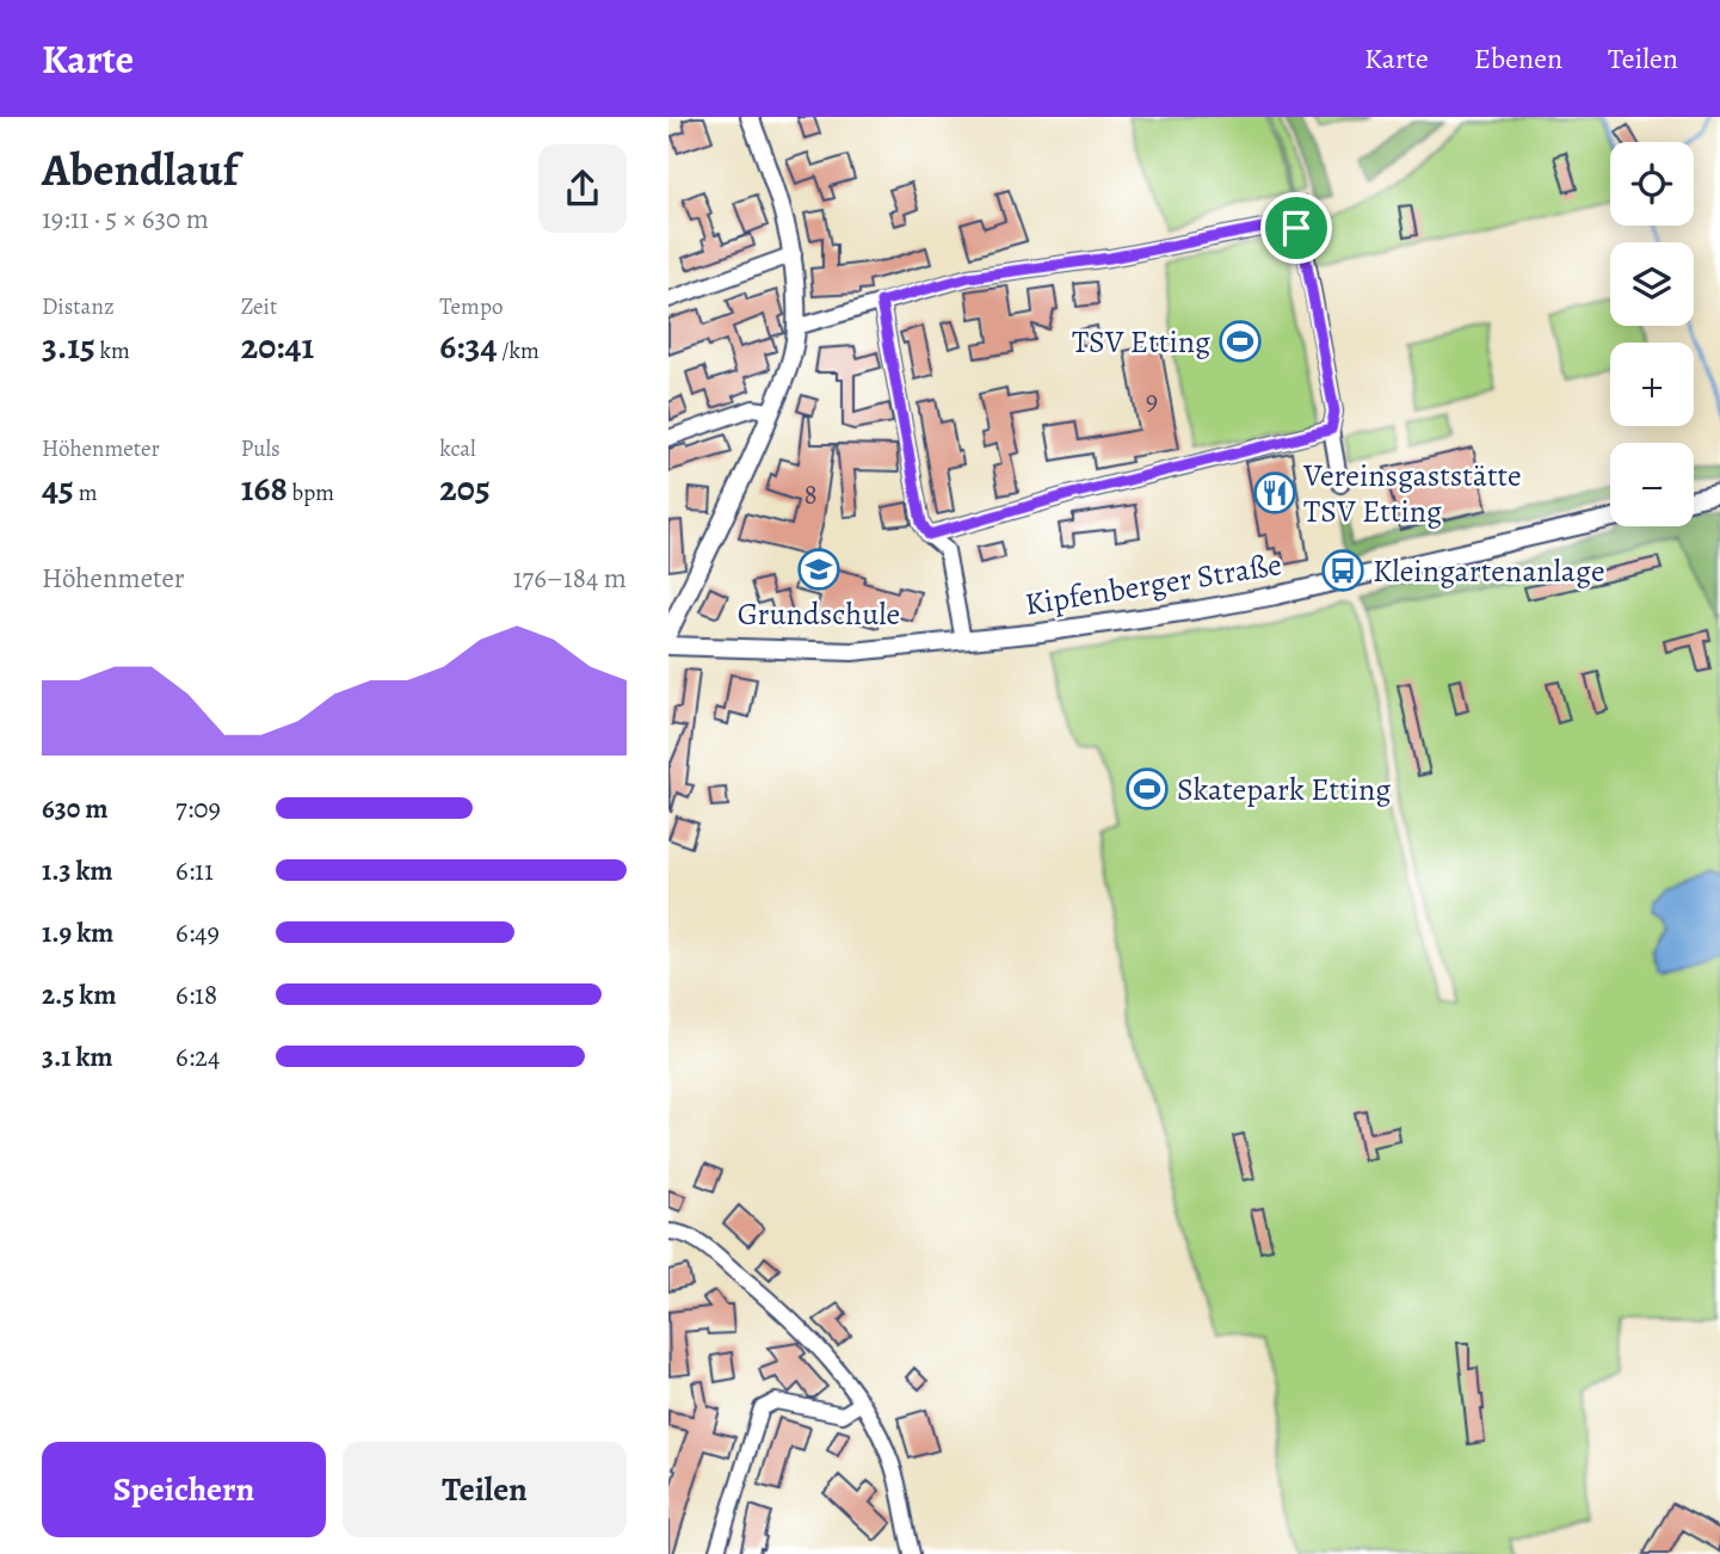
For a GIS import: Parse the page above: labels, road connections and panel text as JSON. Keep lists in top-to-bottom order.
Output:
{
  "streets": {
    "street": ["Kipfenberger Straße"]
  },
  "places": {
    "sports": ["TSV Etting", "Skatepark Etting"],
    "restaurant": ["Vereinsgaststätte TSV Etting"],
    "school or university": ["Grundschule"],
    "bus stop": ["Kleingartenanlage"]
  },
  "house_numbers": ["9", "8"],
  "page": {
    "header": "Karte",
    "nav": ["Karte", "Ebenen", "Teilen"],
    "heading": ["Abendlauf", "19:11 · 5 × 630 m"],
    "map_buttons": ["+", "−"],
    "stats": [
      ["Distanz", "3.15 km"],
      ["Zeit", "20:41"],
      ["Tempo", "6:34 /km"],
      ["Höhenmeter", "45 m"],
      ["Puls", "168 bpm"],
      ["kcal", "205"]
    ],
    "chart": ["Höhenmeter", "176–184 m"],
    "list": [
      {
        "name": "630 m",
        "note": "7:09"
      },
      {
        "name": "1.3 km",
        "note": "6:11"
      },
      {
        "name": "1.9 km",
        "note": "6:49"
      },
      {
        "name": "2.5 km",
        "note": "6:18"
      },
      {
        "name": "3.1 km",
        "note": "6:24"
      }
    ],
    "buttons": ["Speichern", "Teilen"]
  }
}
